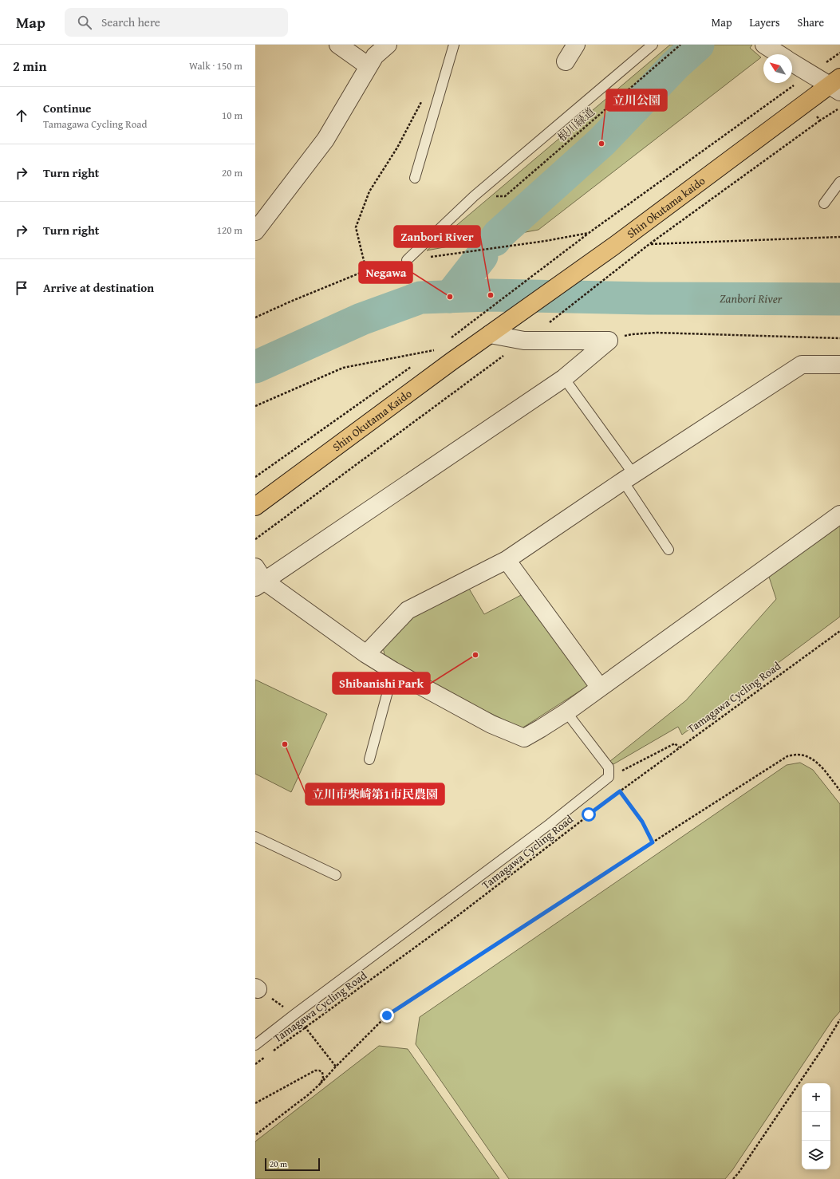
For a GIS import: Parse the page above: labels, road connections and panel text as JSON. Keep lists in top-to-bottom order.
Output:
{
  "streets": {
    "main road": ["Shin Okutama kaido", "Shin Okutama Kaido"],
    "path": ["根川緑道", "Tamagawa Cycling Road"]
  },
  "crossings": [
    ["Shin Okutama kaido", "Shin Okutama Kaido"]
  ],
  "water": ["Zanbori River"],
  "places": [
    "立川公園",
    "Zanbori River",
    "Negawa",
    "Shibanishi Park",
    "立川市柴崎第1市民農園"
  ],
  "scale_bar": "20 m",
  "north": "top left",
  "page": {
    "header": "Map",
    "search": "Search here",
    "nav": ["Map", "Layers", "Share"],
    "heading": ["2 min", "Walk · 150 m"],
    "list": [
      ["Continue", "Tamagawa Cycling Road", "10 m"],
      ["Turn right", "20 m"],
      ["Turn right", "120 m"],
      "Arrive at destination"
    ],
    "map_buttons": ["+", "−"],
    "scale": "20 m"
  }
}
